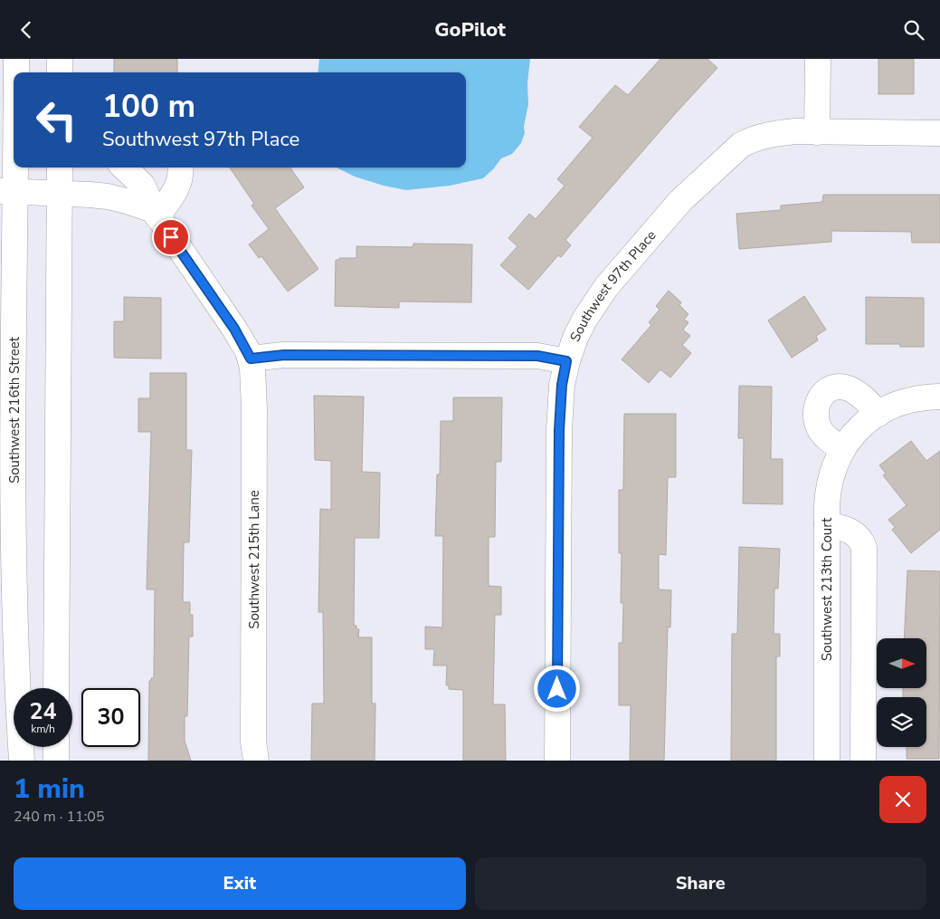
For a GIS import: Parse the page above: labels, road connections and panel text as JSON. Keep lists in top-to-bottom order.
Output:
{
  "streets": {
    "street": [
      "Southwest 97th Place",
      "Southwest 216th Street",
      "Southwest 215th Lane",
      "Southwest 213th Court"
    ]
  },
  "crossings": [
    ["Southwest 97th Place", "Southwest 215th Lane"]
  ],
  "north": "right",
  "page": {
    "header": "GoPilot",
    "turn": ["100 m", "Southwest 97th Place"],
    "speed": "24 km/h",
    "limit": "30",
    "heading": ["1 min", "240 m · 11:05"],
    "buttons": ["Exit", "Share"]
  }
}
